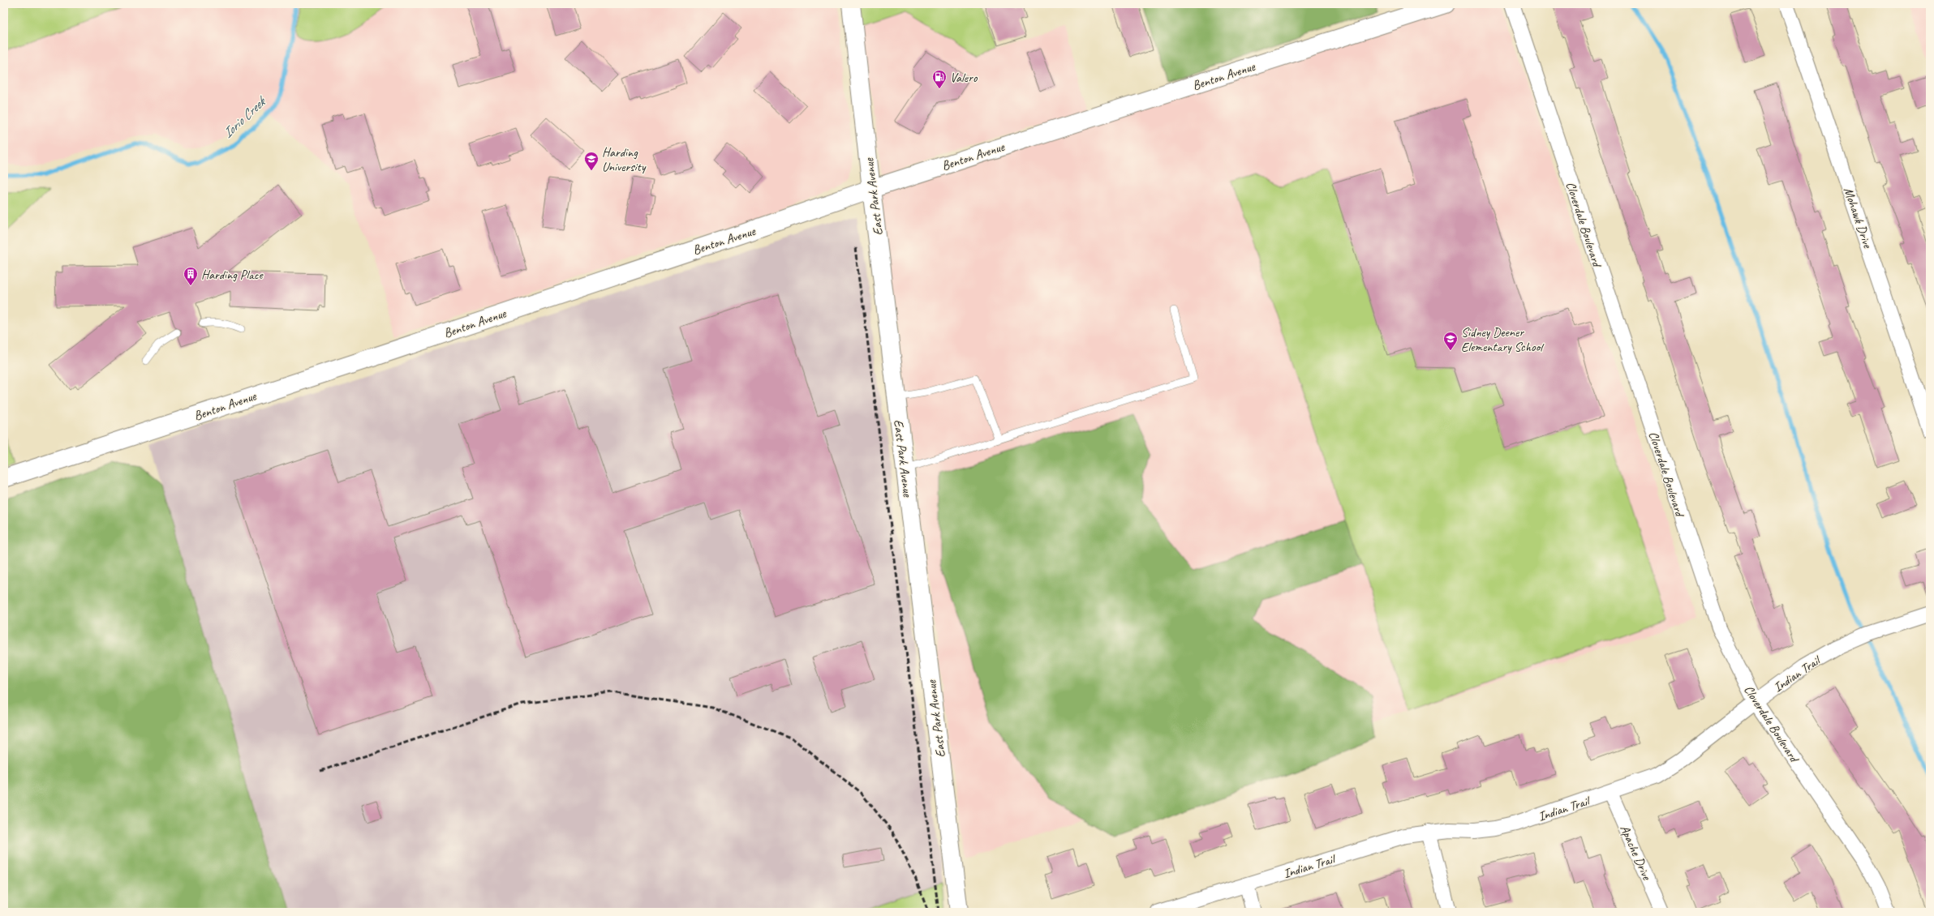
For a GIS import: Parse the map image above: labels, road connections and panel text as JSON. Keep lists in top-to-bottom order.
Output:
{
  "streets": {
    "street": [
      "Benton Avenue",
      "East Park Avenue",
      "Mohawk Drive",
      "Cloverdale Boulevard",
      "Indian Trail",
      "Apache Drive"
    ]
  },
  "crossings": [
    ["Benton Avenue", "East Park Avenue"],
    ["Cloverdale Boulevard", "Indian Trail"],
    ["Indian Trail", "Apache Drive"]
  ],
  "water": ["Iorio Creek"],
  "places": {
    "fuel station": ["Valero"],
    "school or university": ["Harding University", "Sidney Deener Elementary School"],
    "building": ["Harding Place"]
  }
}
